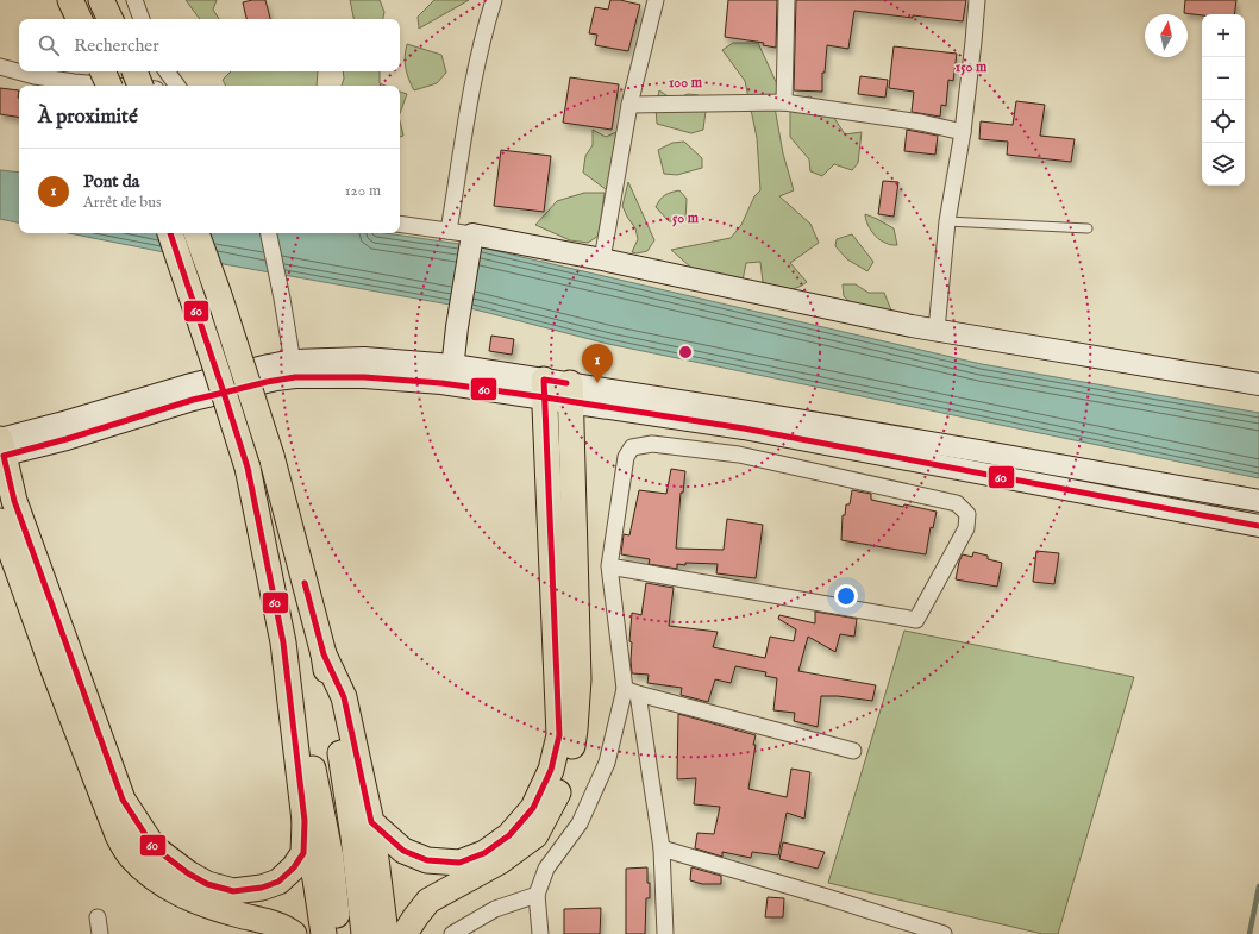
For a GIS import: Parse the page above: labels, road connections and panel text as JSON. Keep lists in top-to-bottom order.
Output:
{
  "lines": ["transit line 60"],
  "north": "top",
  "page": {
    "map_buttons": ["+", "−"],
    "search": "Rechercher",
    "heading": "À proximité",
    "list": [
      {
        "mark": "1",
        "name": "Pont da",
        "note": "Arrêt de bus",
        "value": "120 m"
      }
    ],
    "pins": "1"
  },
  "rings": ["150 m", "100 m", "50 m"]
}
